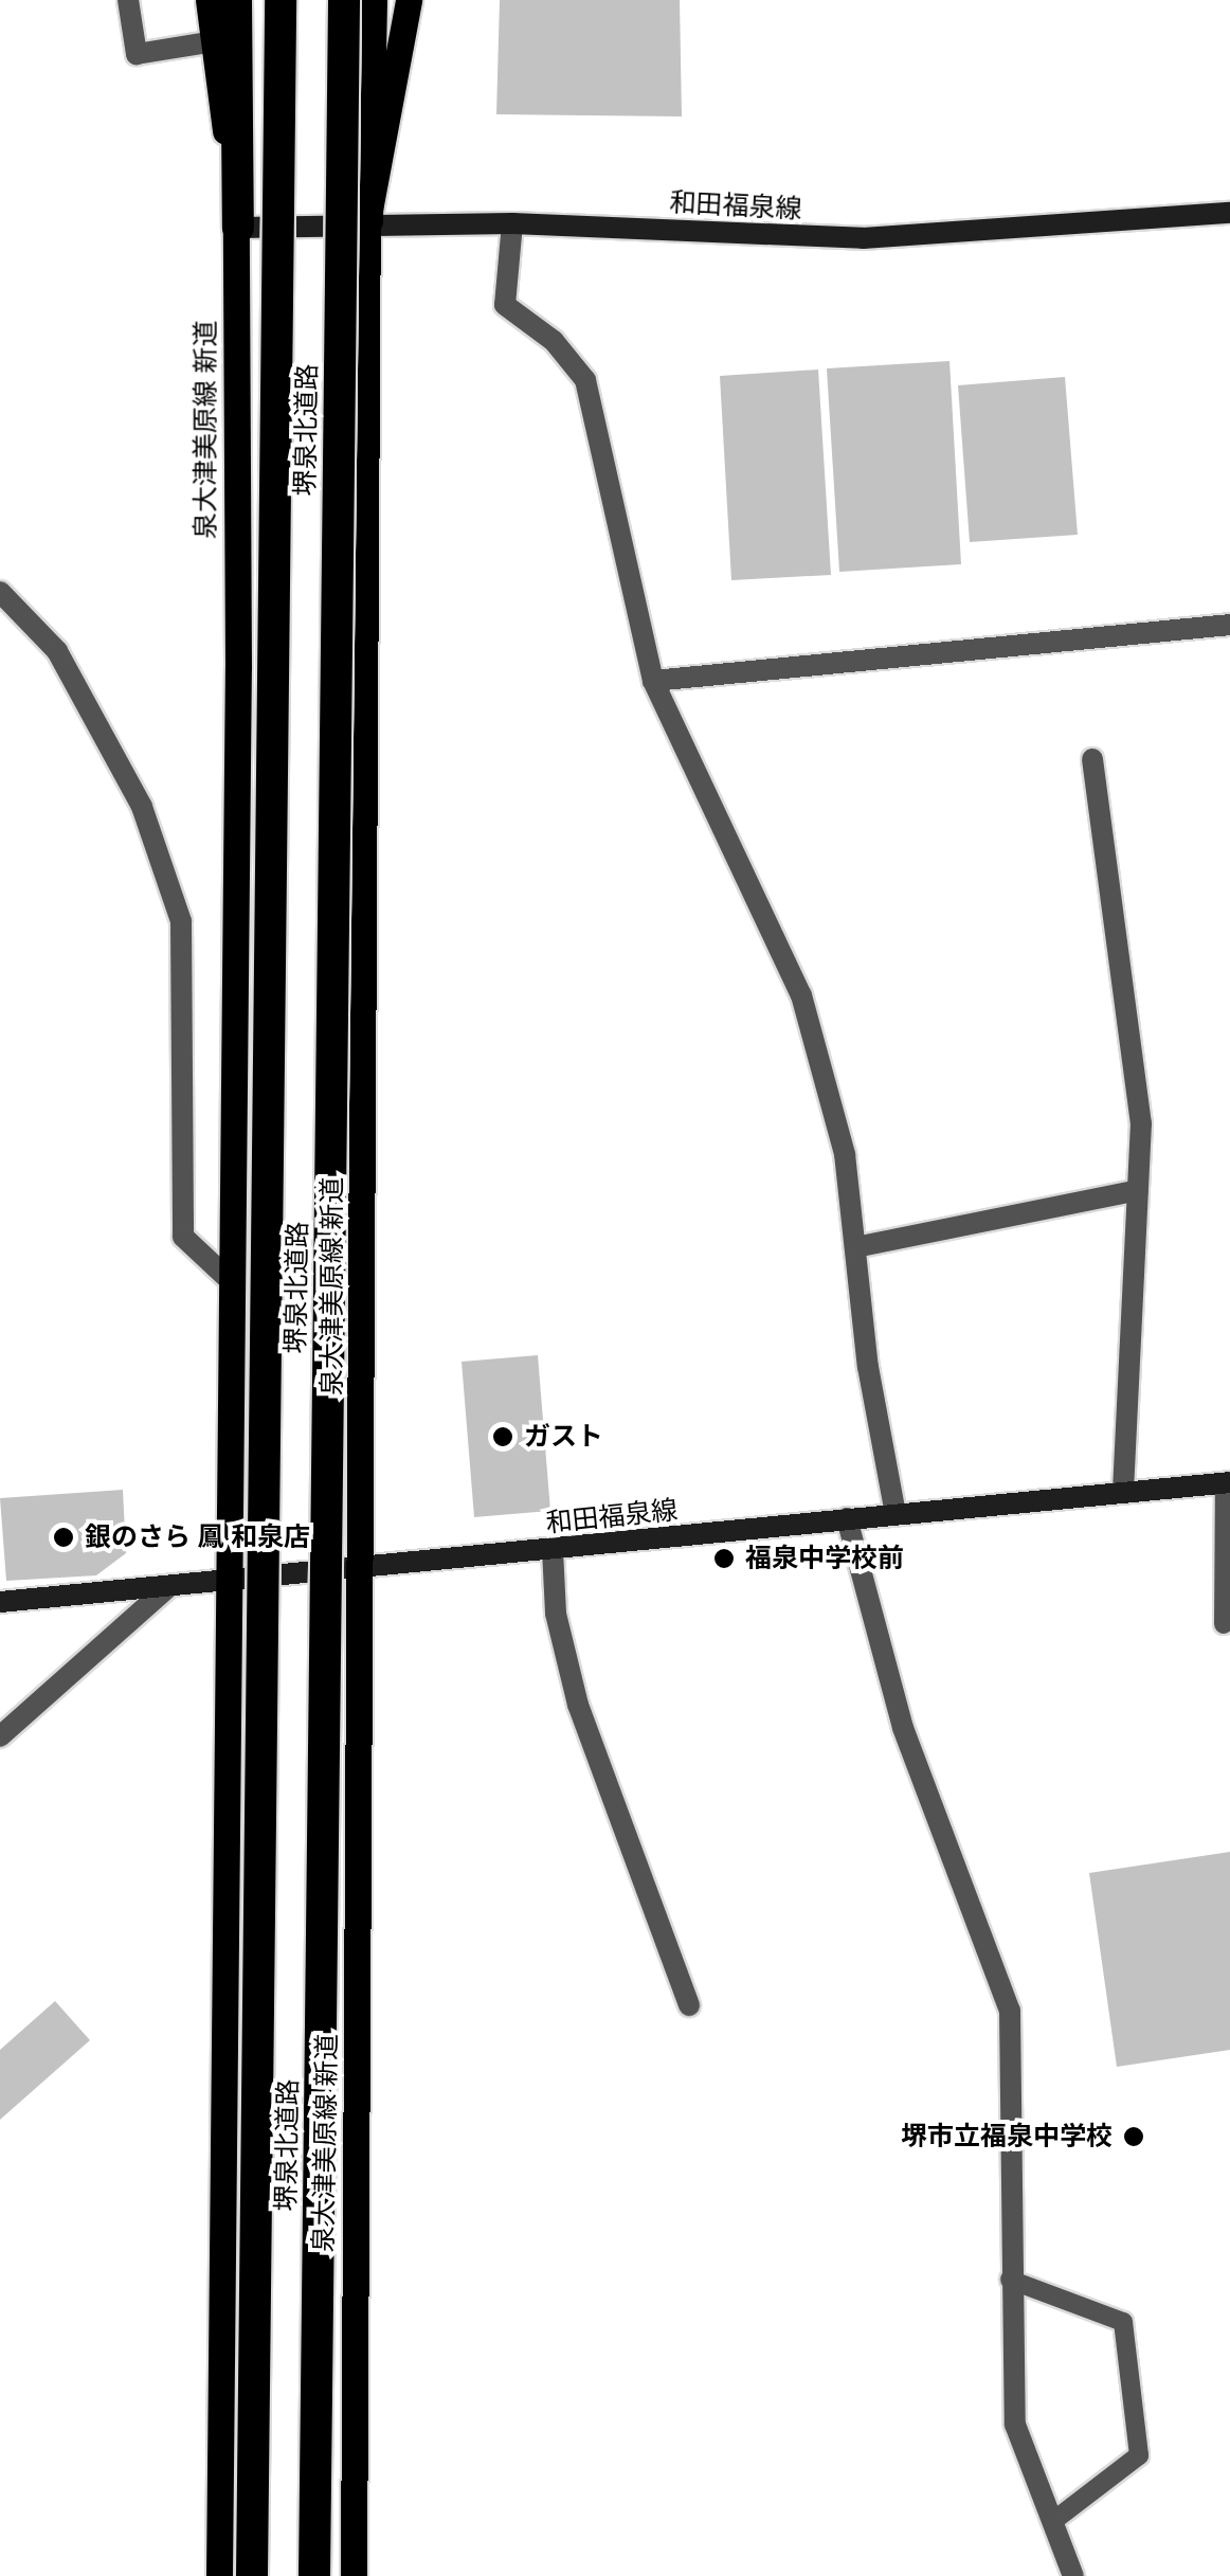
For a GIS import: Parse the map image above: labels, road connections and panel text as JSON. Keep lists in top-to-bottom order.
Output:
{
  "streets": {
    "highway": ["堺泉北道路"],
    "main road": ["和田福泉線", "泉大津美原線 新道"]
  },
  "crossings": [
    ["和田福泉線", "泉大津美原線 新道"]
  ],
  "places": [
    "ガスト",
    "銀のさら 鳳 和泉店",
    "福泉中学校前",
    "堺市立福泉中学校"
  ]
}
